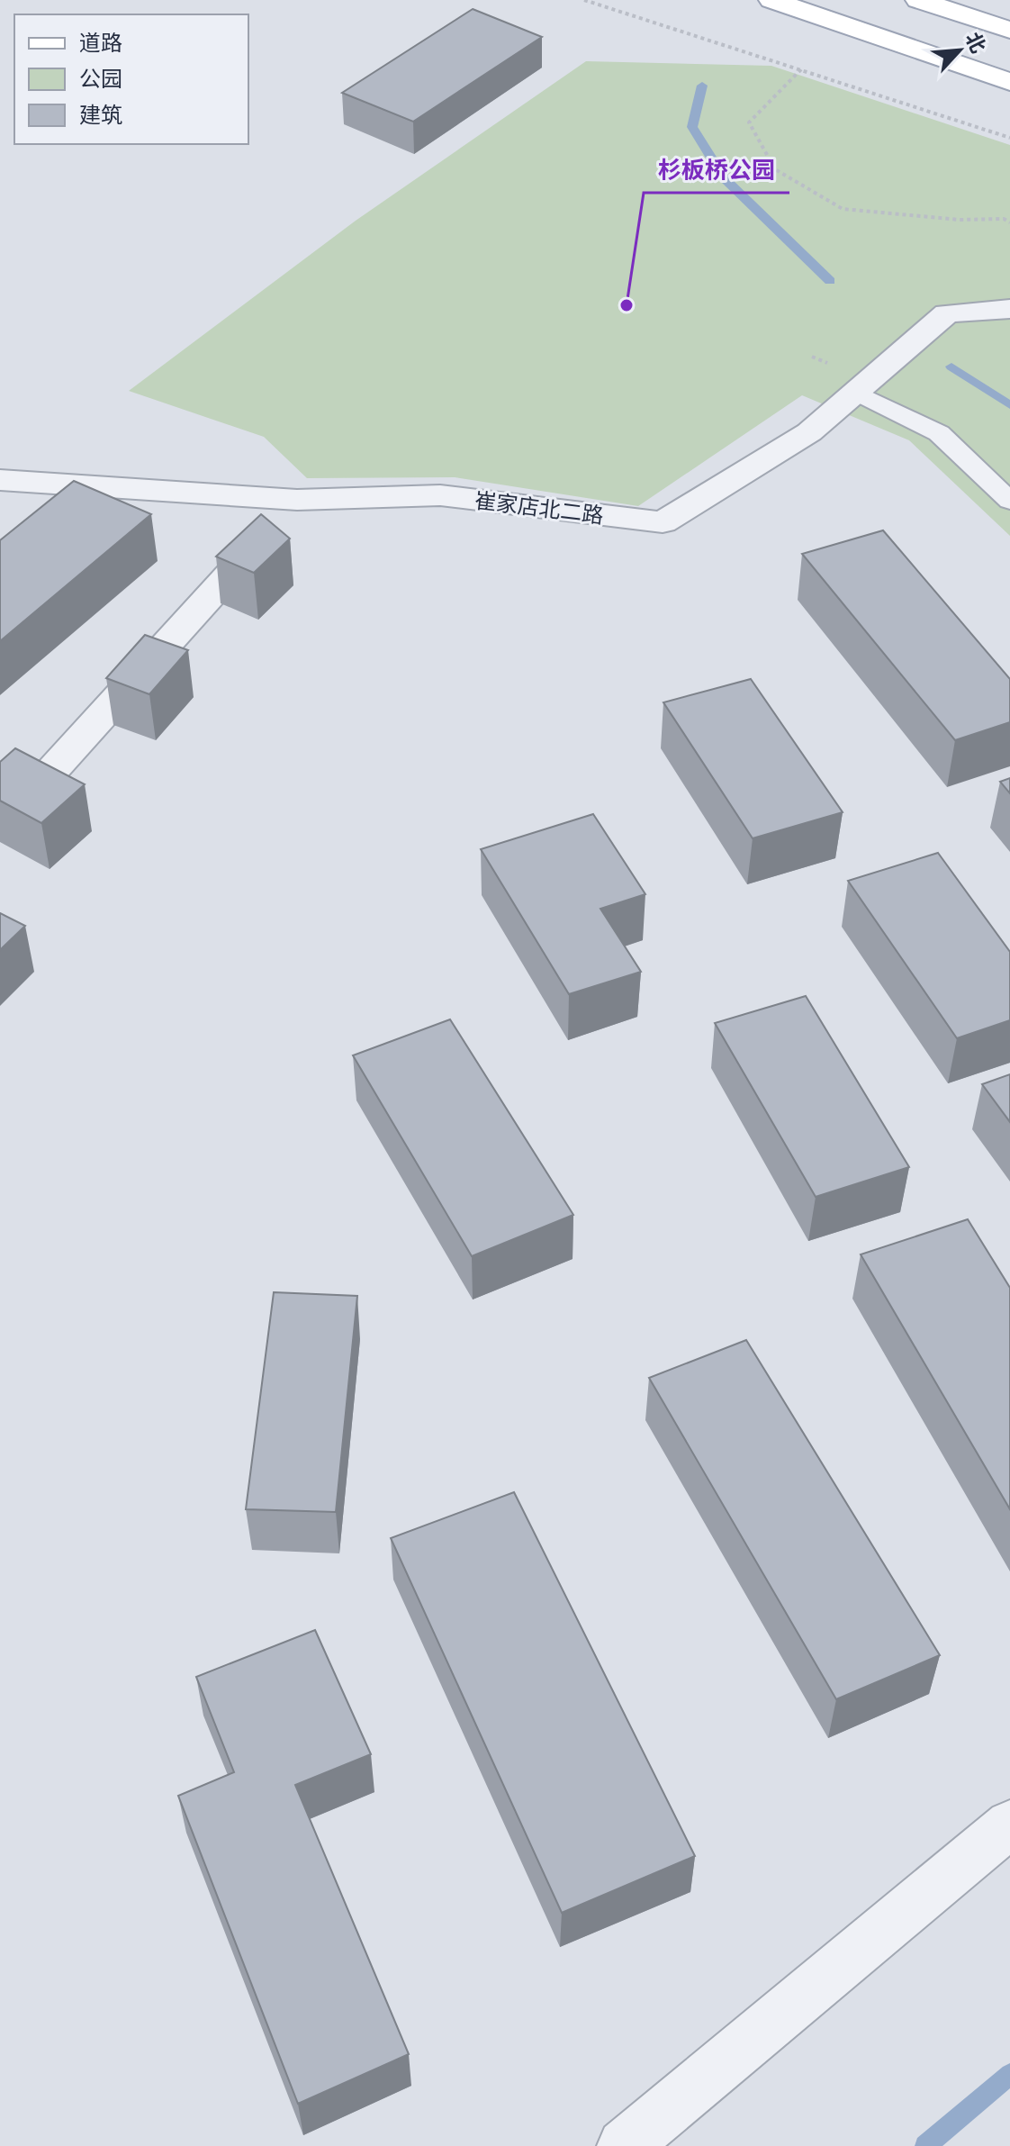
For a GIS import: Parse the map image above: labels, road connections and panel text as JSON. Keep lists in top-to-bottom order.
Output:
{
  "streets": {
    "street": ["崔家店北二路"]
  },
  "places": ["杉板桥公园"],
  "legend": ["道路", "公园", "建筑"],
  "north": "top right"
}
